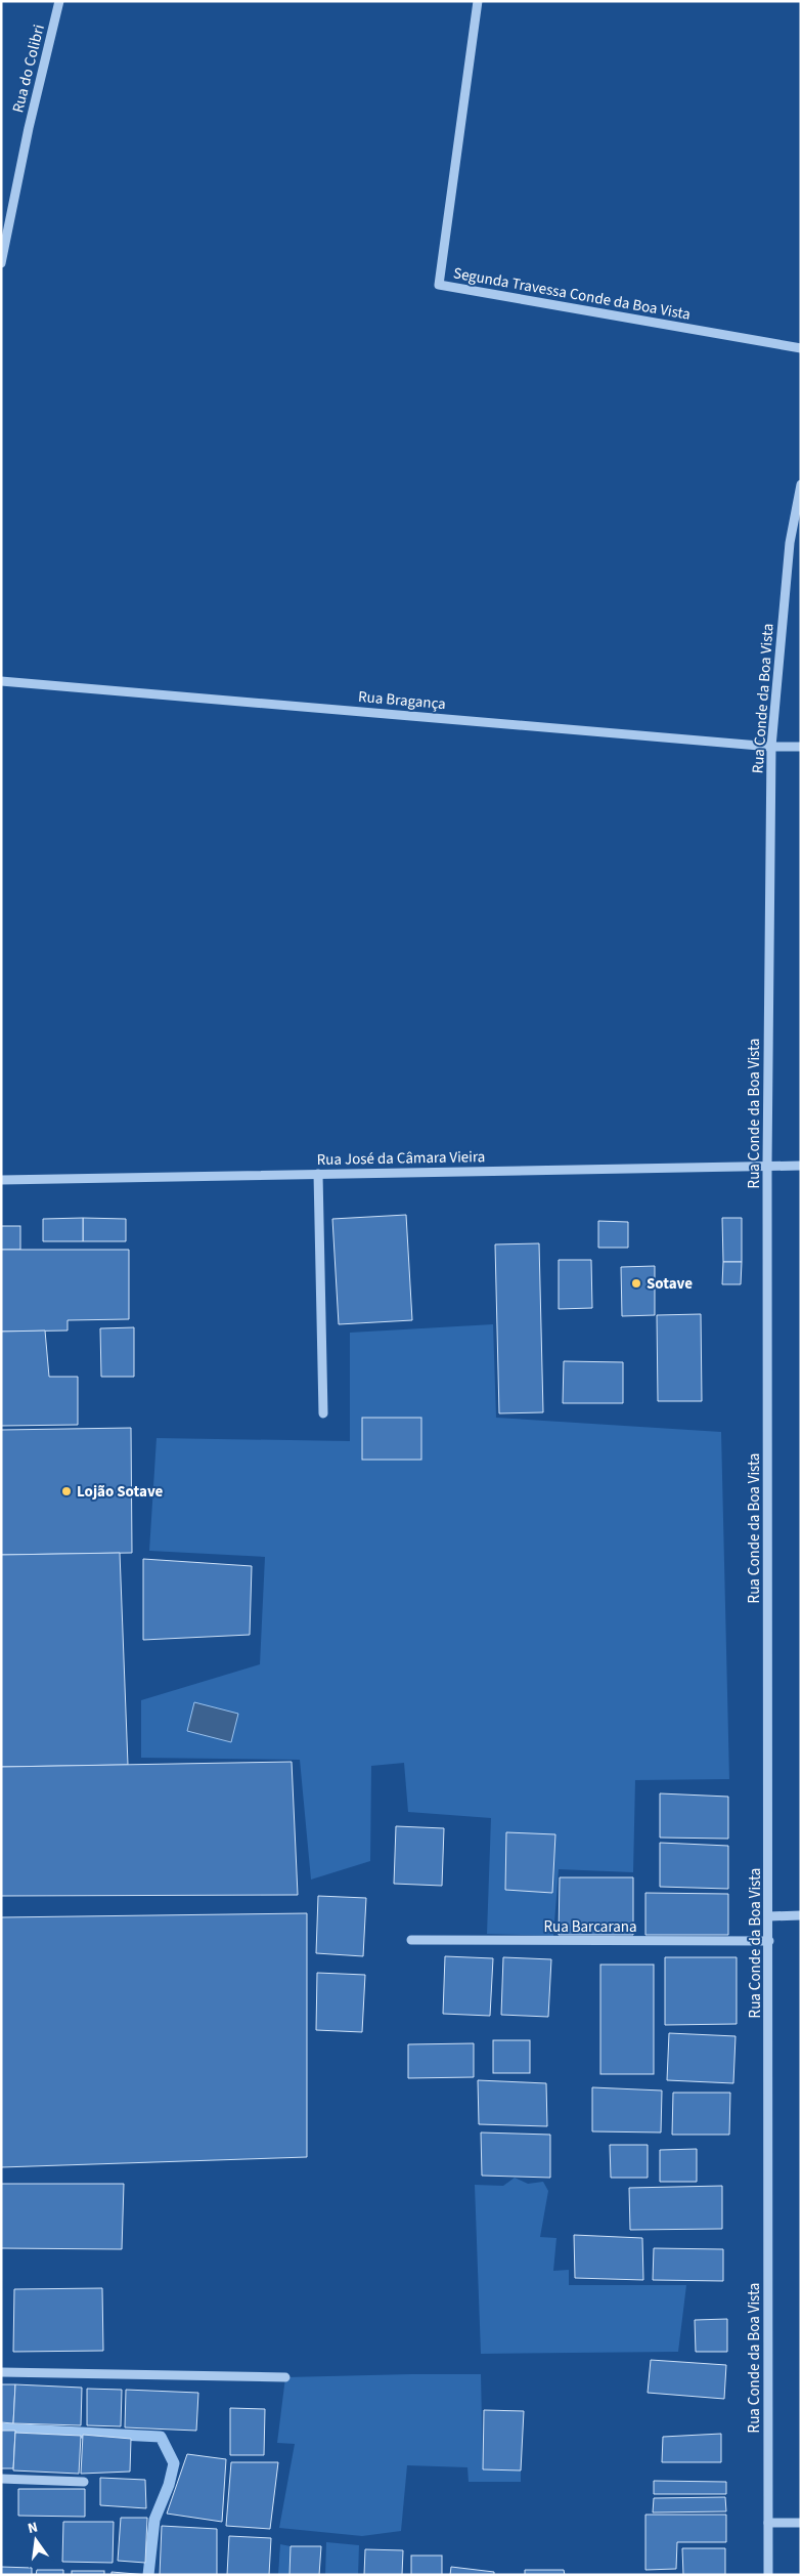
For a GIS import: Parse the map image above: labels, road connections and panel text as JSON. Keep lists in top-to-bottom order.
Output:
{
  "streets": {
    "street": [
      "Rua do Colibri",
      "Segunda Travessa Conde da Boa Vista",
      "Rua Conde da Boa Vista",
      "Rua Bragança",
      "Rua José da Câmara Vieira",
      "Rua Barcarana"
    ]
  },
  "crossings": [
    ["Rua Conde da Boa Vista", "Rua Bragança"],
    ["Rua Conde da Boa Vista", "Rua José da Câmara Vieira"],
    ["Rua Conde da Boa Vista", "Rua Barcarana"]
  ],
  "places": ["Sotave", "Lojão Sotave"],
  "north": "top"
}
